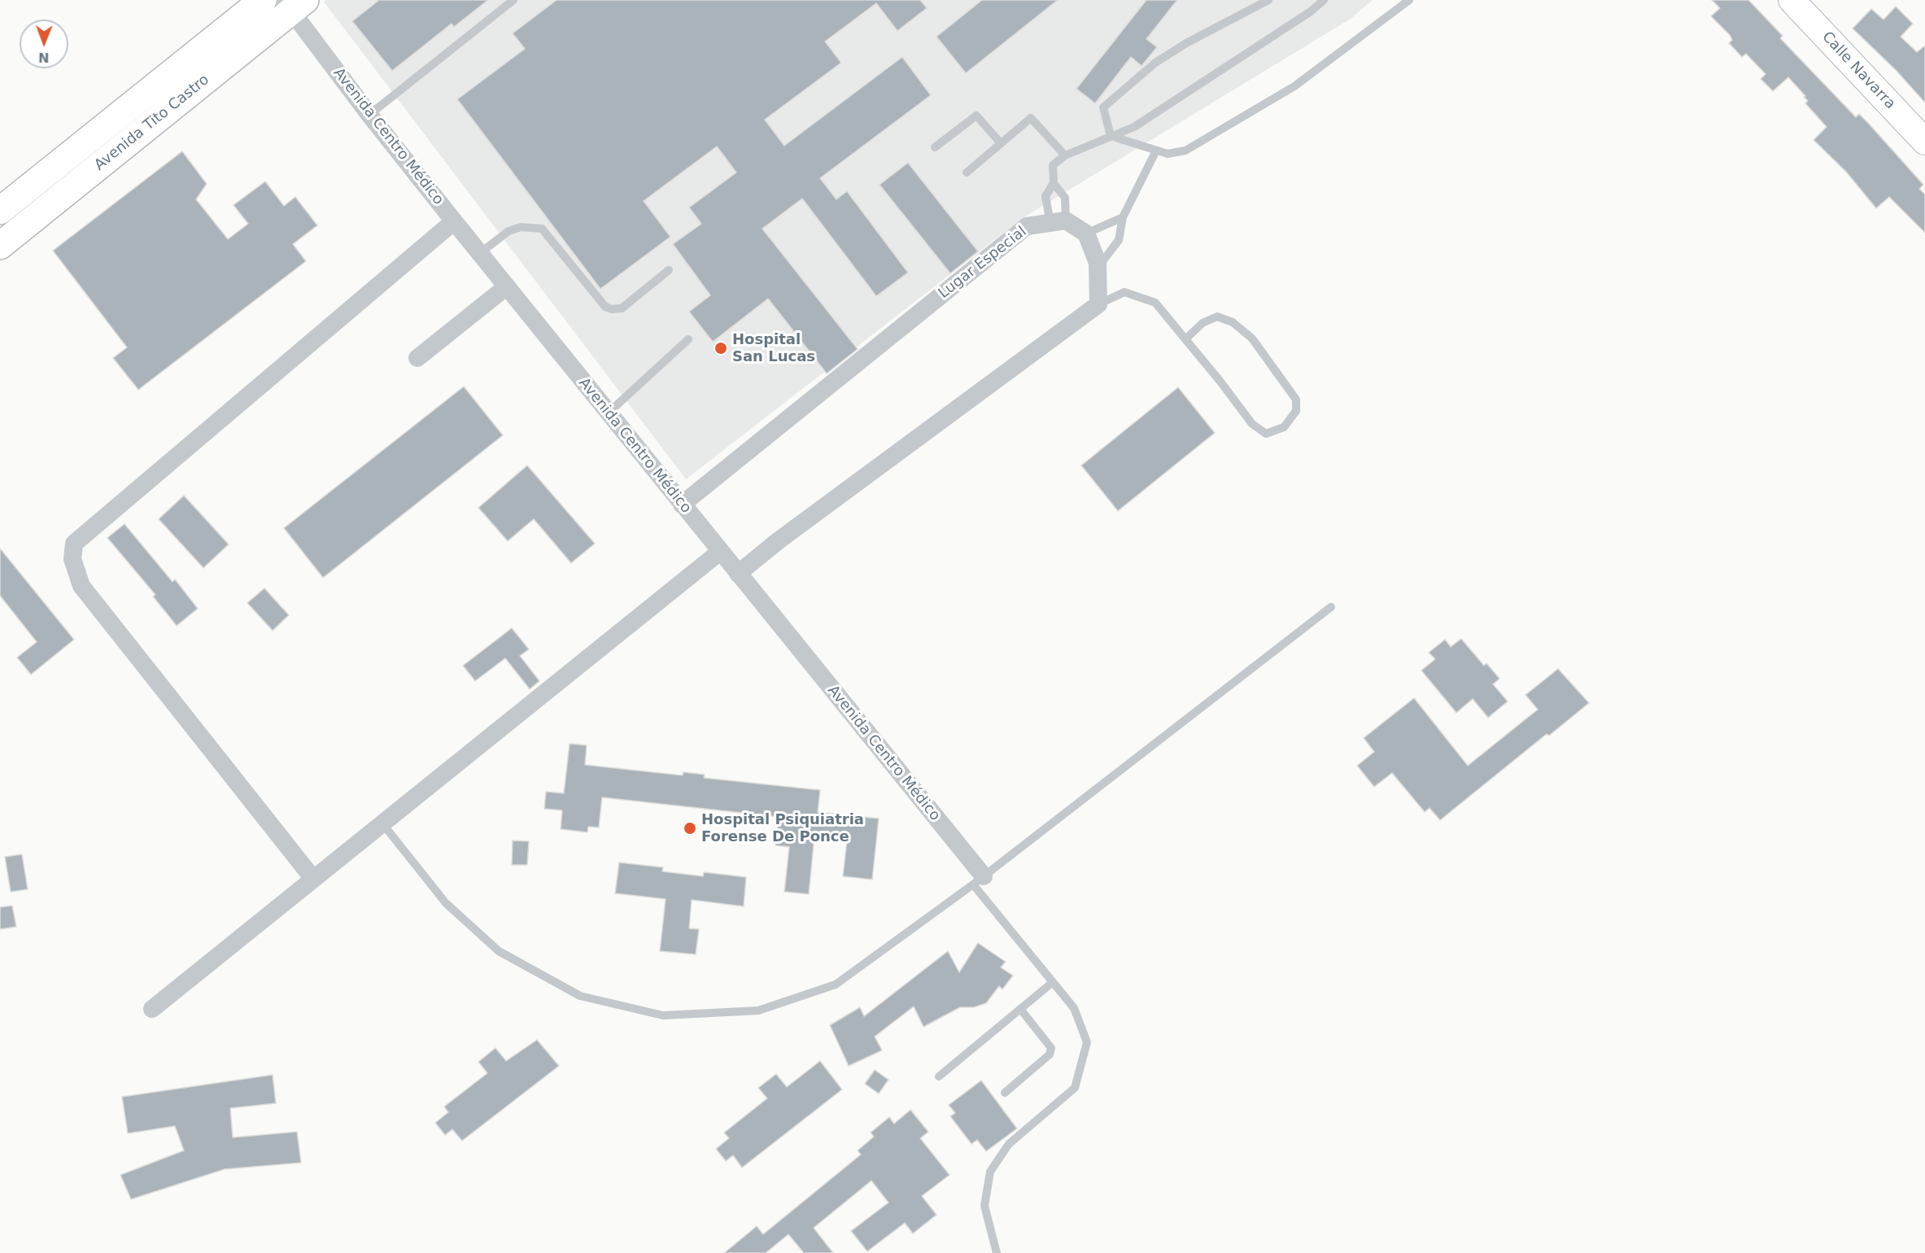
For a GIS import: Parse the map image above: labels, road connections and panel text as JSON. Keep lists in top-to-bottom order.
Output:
{
  "streets": {
    "main road": ["Avenida Tito Castro"],
    "street": ["Calle Navarra", "Avenida Centro Médico", "Lugar Especial"]
  },
  "crossings": [
    ["Avenida Tito Castro", "Avenida Centro Médico"],
    ["Avenida Centro Médico", "Lugar Especial"]
  ],
  "places": ["Hospital San Lucas", "Hospital Psiquiatria Forense De Ponce"],
  "north": "bottom"
}
